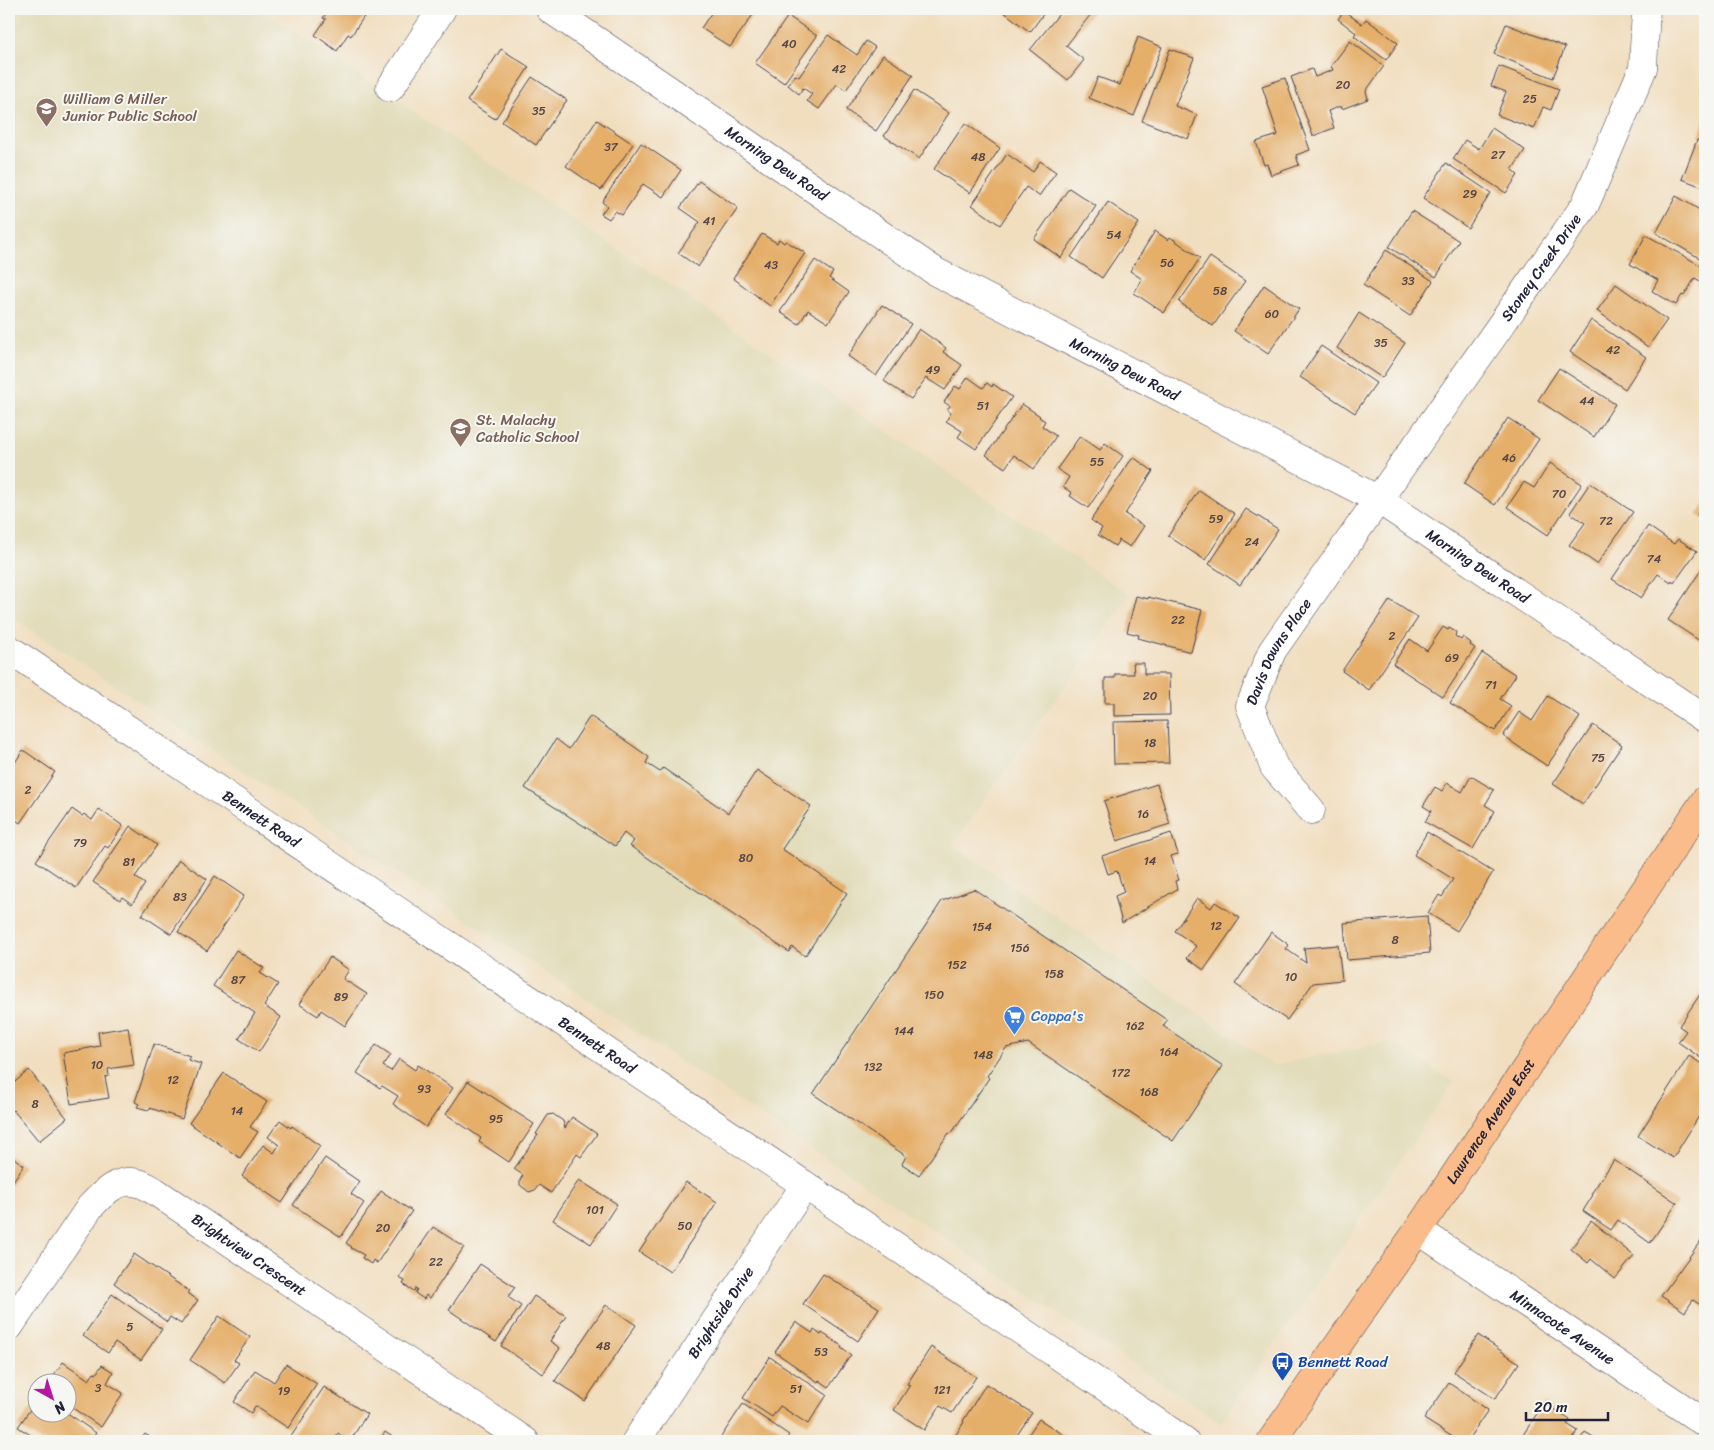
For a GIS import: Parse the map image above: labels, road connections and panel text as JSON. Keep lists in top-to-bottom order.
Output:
{
  "streets": {
    "main road": ["Lawrence Avenue East"],
    "street": [
      "Morning Dew Road",
      "Stoney Creek Drive",
      "Davis Downs Place",
      "Bennett Road",
      "Brightview Crescent",
      "Brightside Drive",
      "Minnacote Avenue"
    ]
  },
  "crossings": [
    ["Morning Dew Road", "Stoney Creek Drive"],
    ["Morning Dew Road", "Davis Downs Place"],
    ["Stoney Creek Drive", "Davis Downs Place"],
    ["Bennett Road", "Brightside Drive"],
    ["Lawrence Avenue East", "Minnacote Avenue"]
  ],
  "places": {
    "school or university": ["William G Miller Junior Public School", "St. Malachy Catholic School"],
    "supermarket": ["Coppa's"],
    "bus stop": ["Bennett Road"]
  },
  "house_numbers": [
    "40",
    "42",
    "20",
    "25",
    "35",
    "37",
    "27",
    "48",
    "29",
    "41",
    "54",
    "56",
    "43",
    "33",
    "58",
    "60",
    "35",
    "42",
    "49",
    "44",
    "51",
    "46",
    "55",
    "70",
    "59",
    "72",
    "24",
    "74",
    "22",
    "2",
    "69",
    "71",
    "20",
    "18",
    "75",
    "2",
    "16",
    "79",
    "80",
    "14",
    "81",
    "83",
    "12",
    "154",
    "8",
    "156",
    "152",
    "158",
    "10",
    "87",
    "150",
    "89",
    "162",
    "144",
    "164",
    "148",
    "10",
    "132",
    "172",
    "12",
    "93",
    "168",
    "8",
    "14",
    "95",
    "101",
    "50",
    "20",
    "22",
    "5",
    "48",
    "53",
    "3",
    "51",
    "121",
    "19"
  ],
  "scale_bar": "20 m",
  "north": "bottom right"
}
